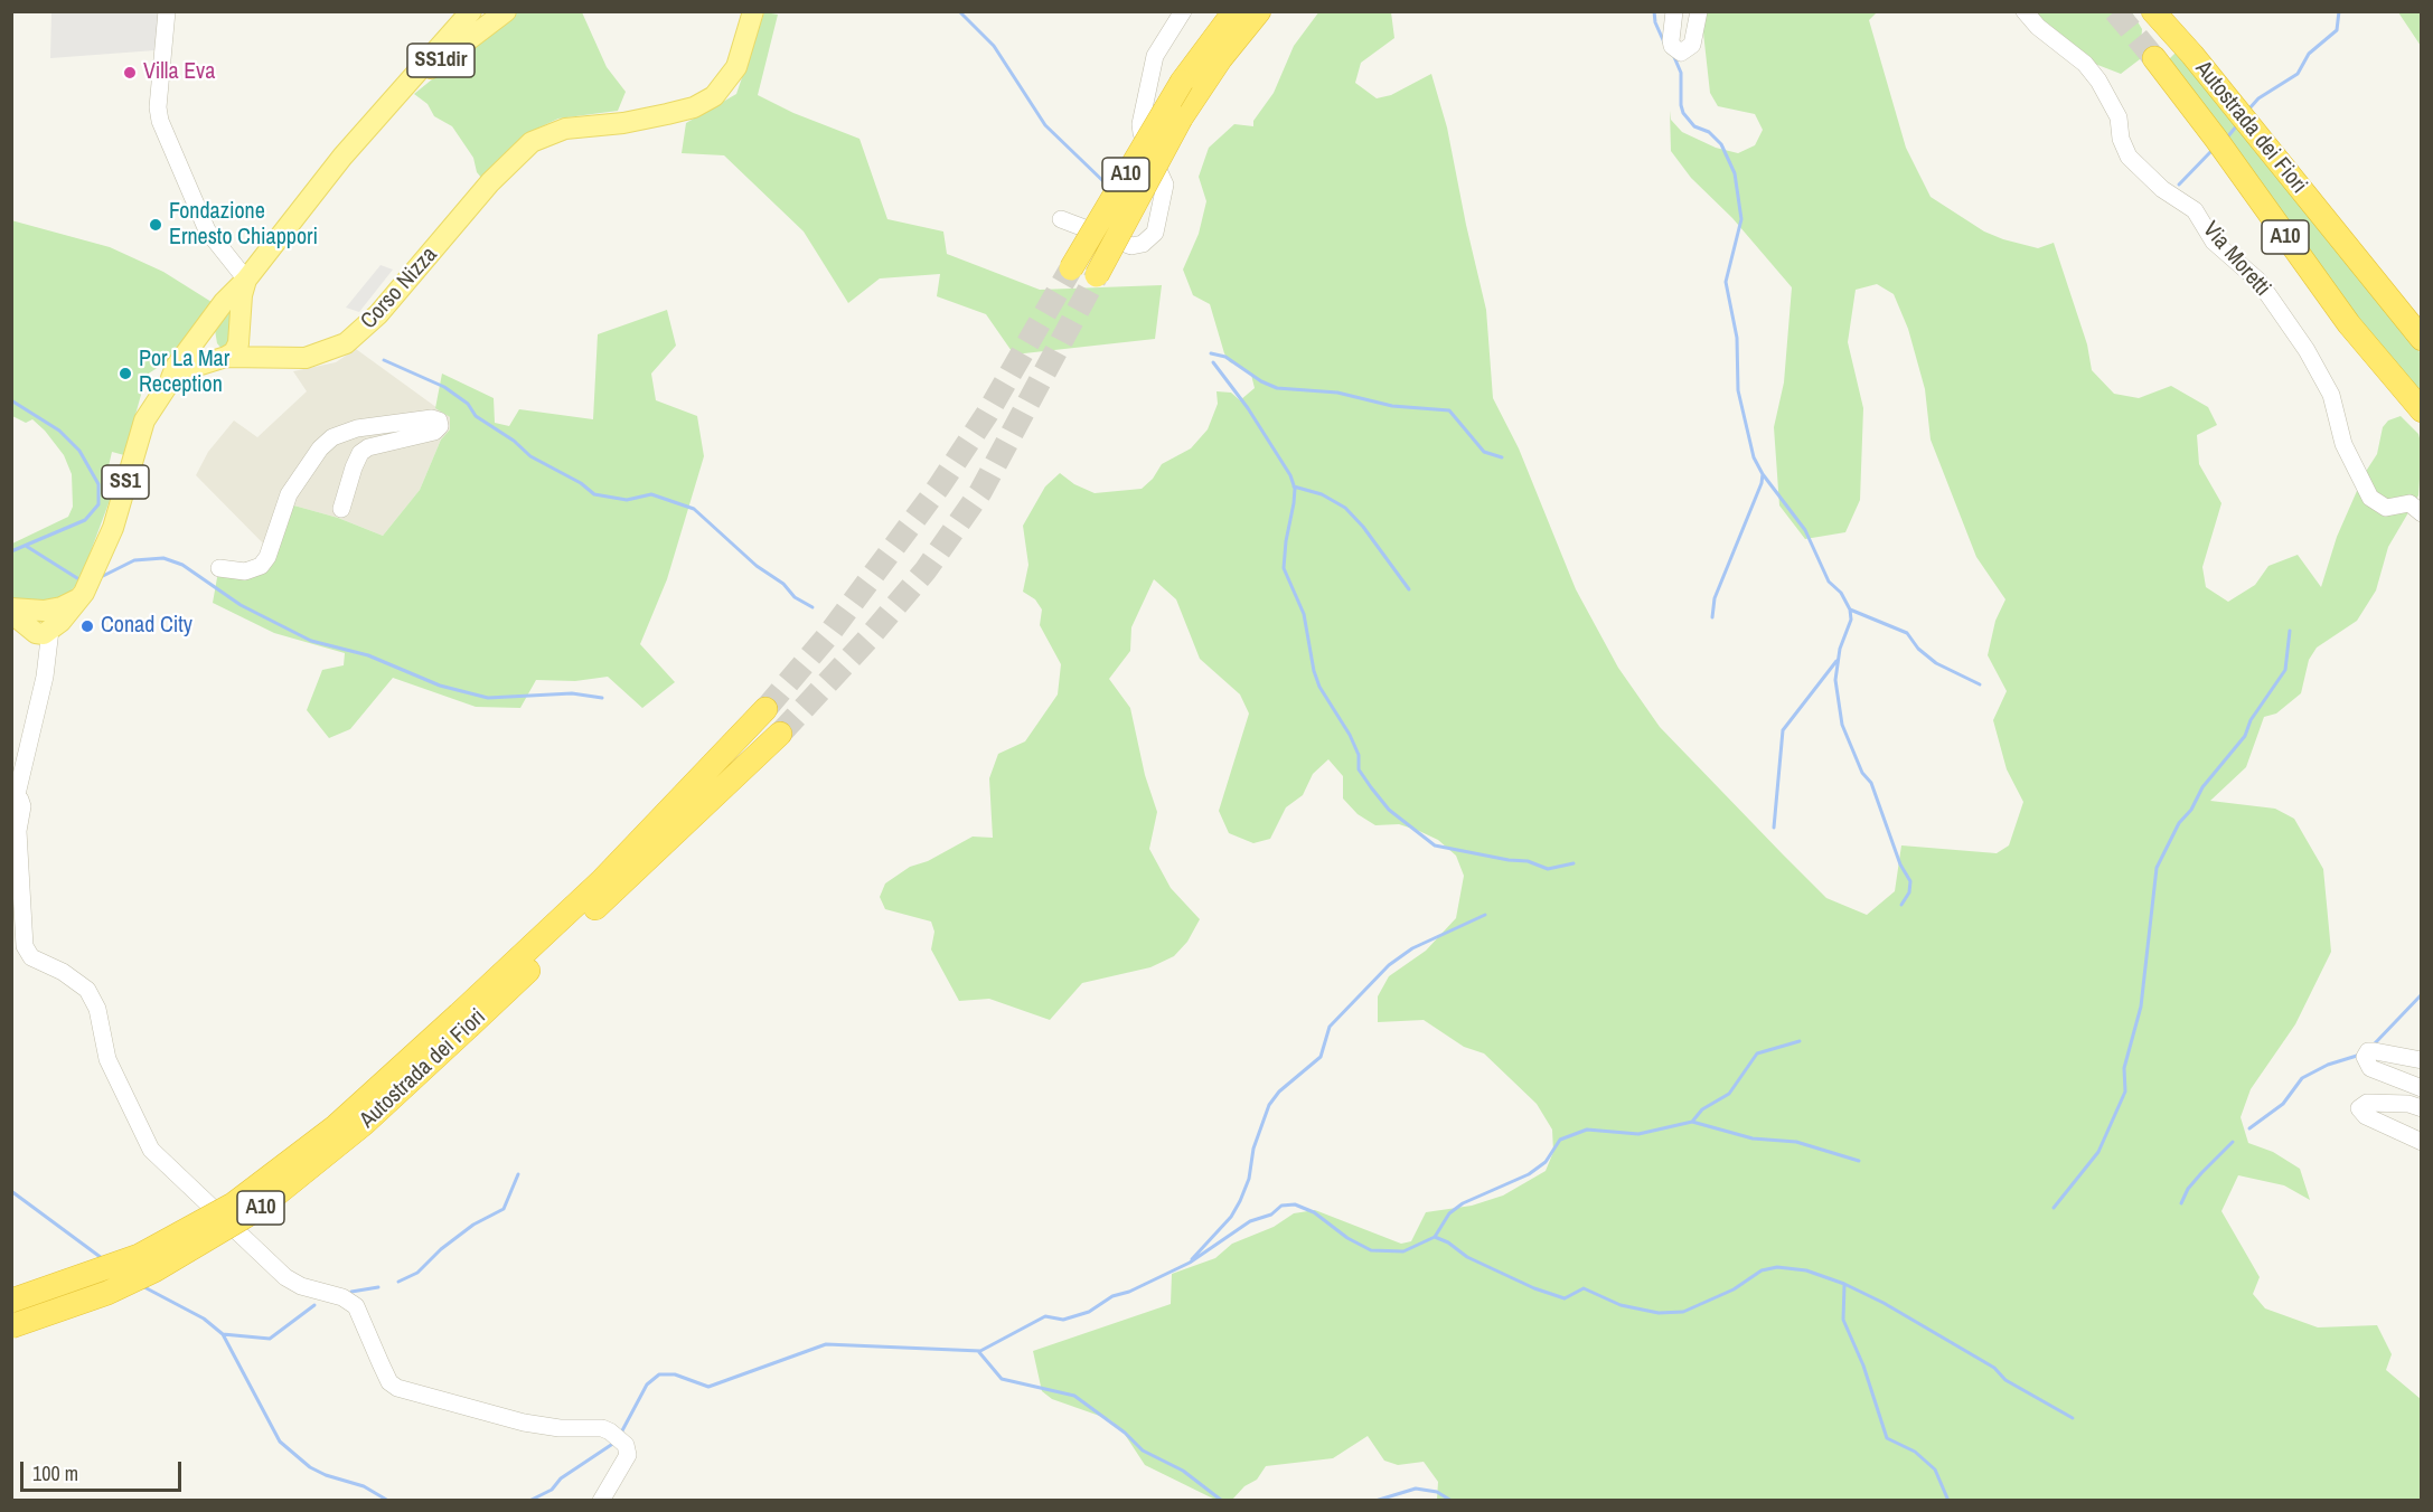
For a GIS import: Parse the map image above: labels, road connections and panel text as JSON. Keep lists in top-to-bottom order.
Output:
{
  "streets": {
    "highway": ["Autostrada dei Fiori", "A10"],
    "main road": ["SS1dir", "Corso Nizza", "SS1"],
    "street": ["Via Moretti"]
  },
  "crossings": [
    ["SS1dir", "SS1"],
    ["Corso Nizza", "SS1"]
  ],
  "places": [
    "Villa Eva",
    "Fondazione Ernesto Chiappori",
    "Por La Mar Reception",
    "Conad City"
  ],
  "scale_bar": "100 m"
}
